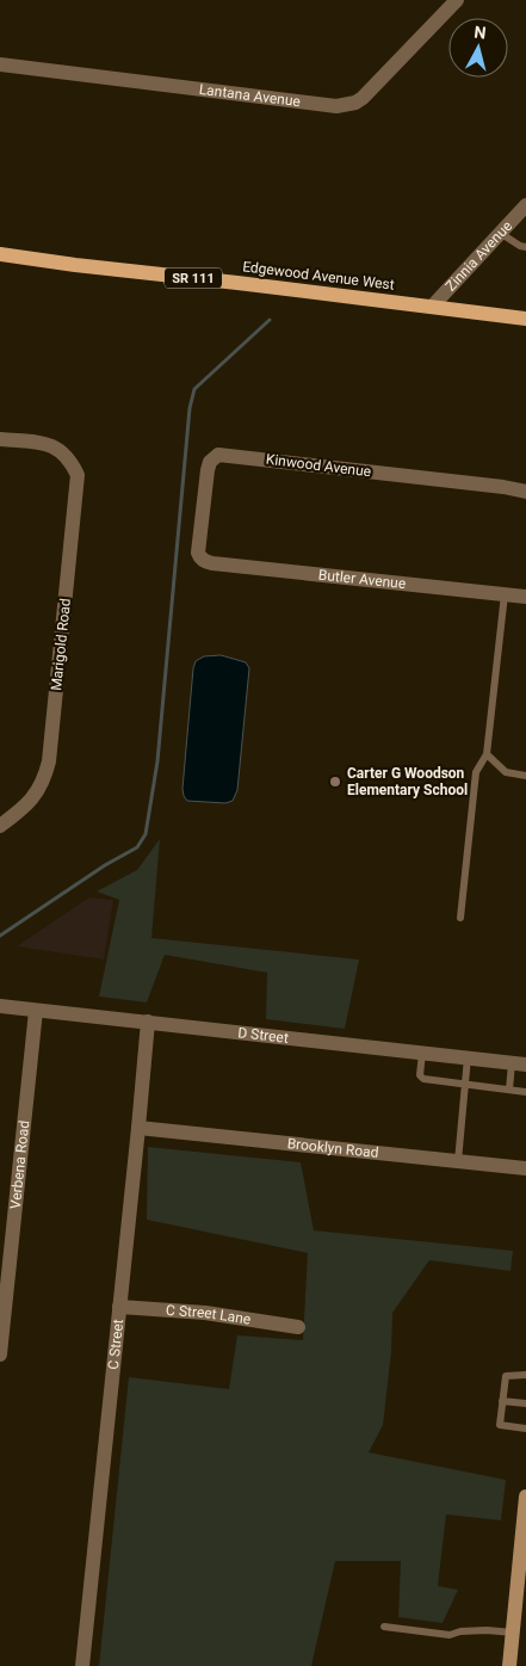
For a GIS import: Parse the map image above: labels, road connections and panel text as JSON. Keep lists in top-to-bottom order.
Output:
{
  "streets": {
    "main road": ["Edgewood Avenue West", "SR 111"],
    "street": [
      "Lantana Avenue",
      "Zinnia Avenue",
      "Kinwood Avenue",
      "Butler Avenue",
      "Marigold Road",
      "D Street",
      "Brooklyn Road",
      "Verbena Road",
      "C Street Lane",
      "C Street"
    ]
  },
  "crossings": [
    ["Zinnia Avenue", "Edgewood Avenue West"],
    ["Kinwood Avenue", "Butler Avenue"],
    ["D Street", "Verbena Road"],
    ["D Street", "C Street"],
    ["Brooklyn Road", "C Street"],
    ["C Street Lane", "C Street"]
  ],
  "places": ["Carter G Woodson Elementary School"],
  "north": "top"
}
